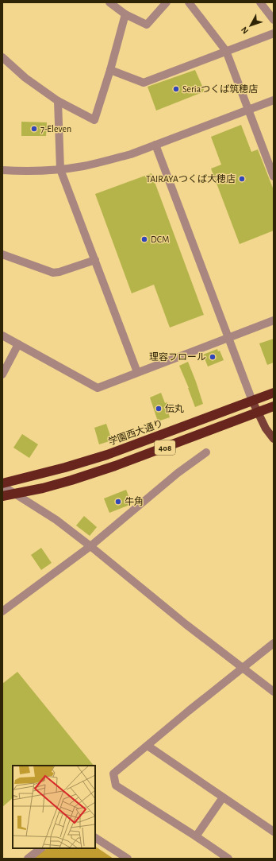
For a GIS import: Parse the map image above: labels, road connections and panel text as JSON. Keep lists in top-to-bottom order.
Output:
{
  "streets": {
    "highway": ["学園西大通り", "408"]
  },
  "places": [
    "Seriaつくば筑穂店",
    "7-Eleven",
    "TAIRAYAつくば大穂店",
    "DCM",
    "理容フロール",
    "伝丸",
    "牛角"
  ],
  "north": "bottom left"
}
